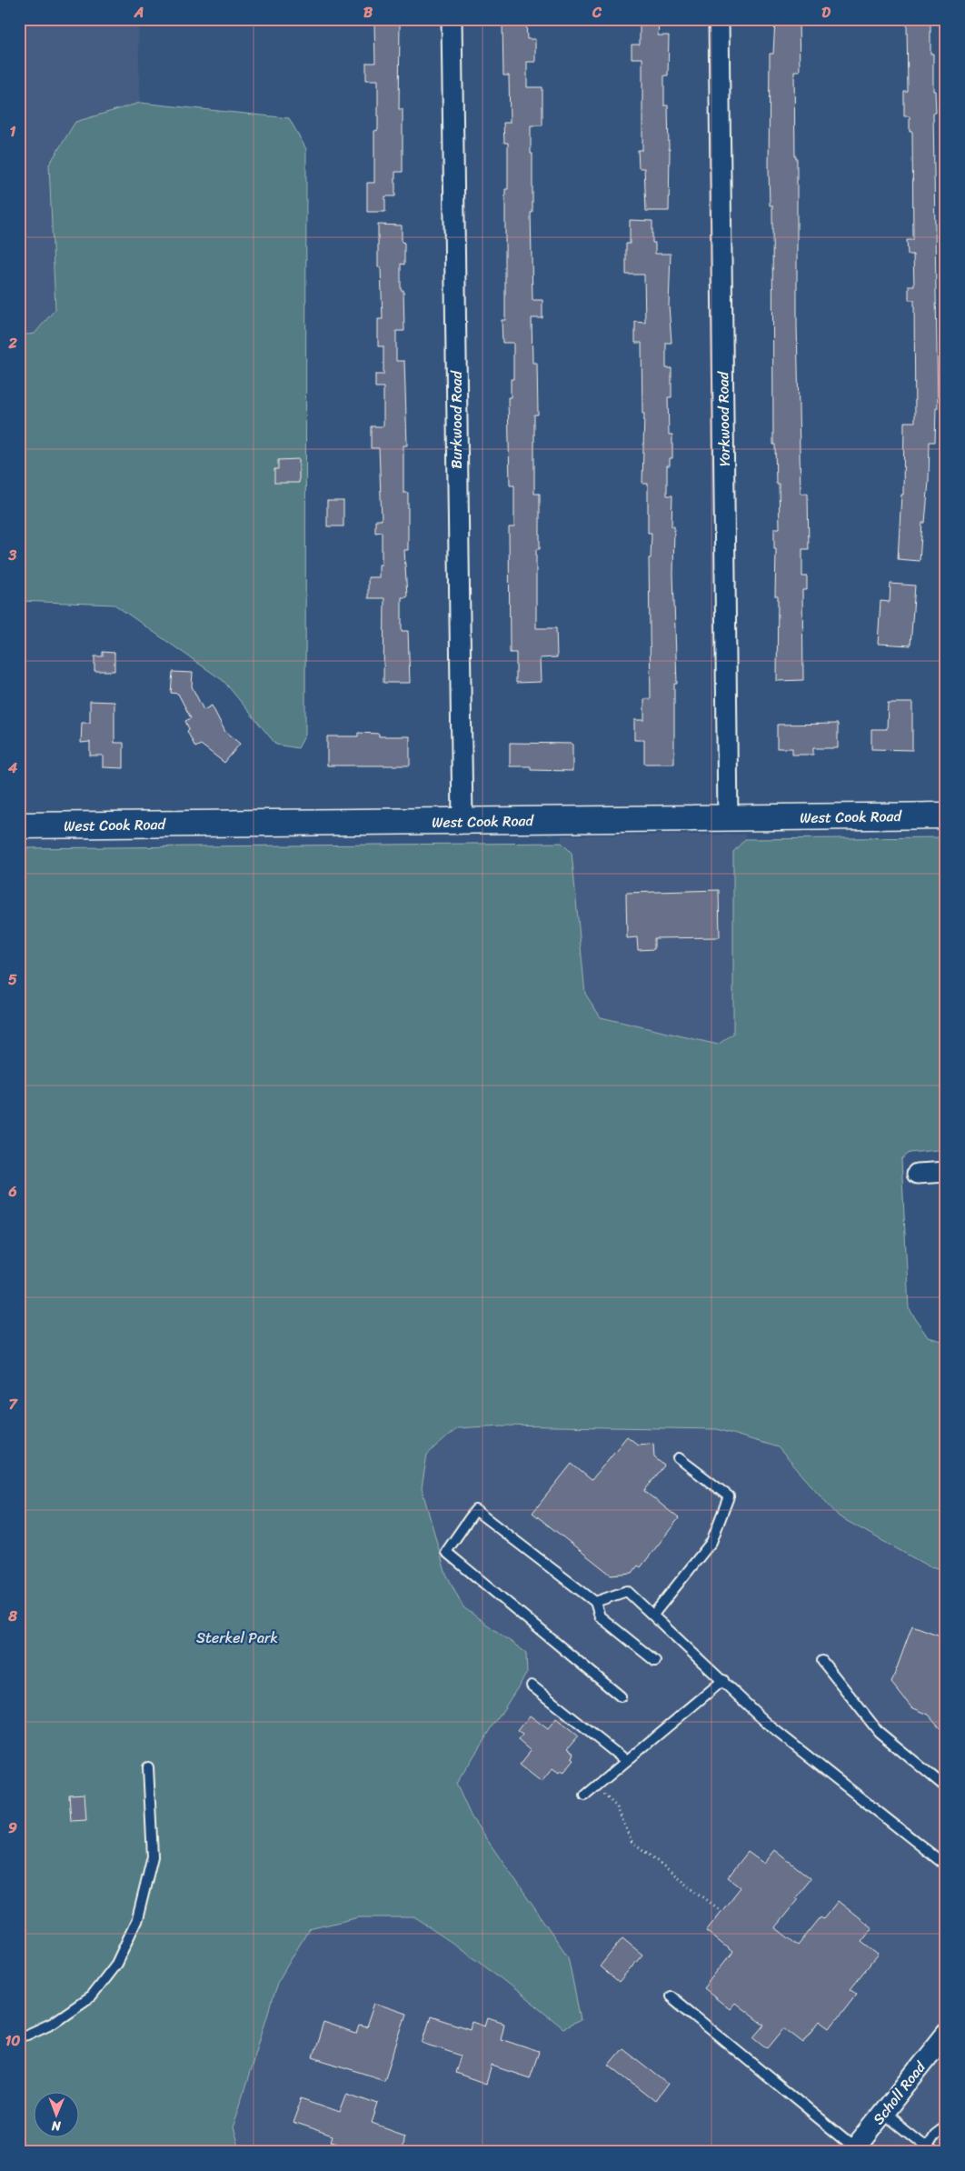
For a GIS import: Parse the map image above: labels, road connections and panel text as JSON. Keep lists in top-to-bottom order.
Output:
{
  "streets": {
    "main road": ["West Cook Road"],
    "street": ["Yorkwood Road", "Burkwood Road", "Scholl Road"]
  },
  "crossings": [
    ["Yorkwood Road", "West Cook Road"],
    ["Burkwood Road", "West Cook Road"]
  ],
  "parks": ["Sterkel Park"],
  "north": "bottom",
  "grid": {
    "columns": [
      "A",
      "B",
      "C",
      "D"
    ],
    "rows": [
      "1",
      "2",
      "3",
      "4",
      "5",
      "6",
      "7",
      "8",
      "9",
      "10"
    ]
  }
}
